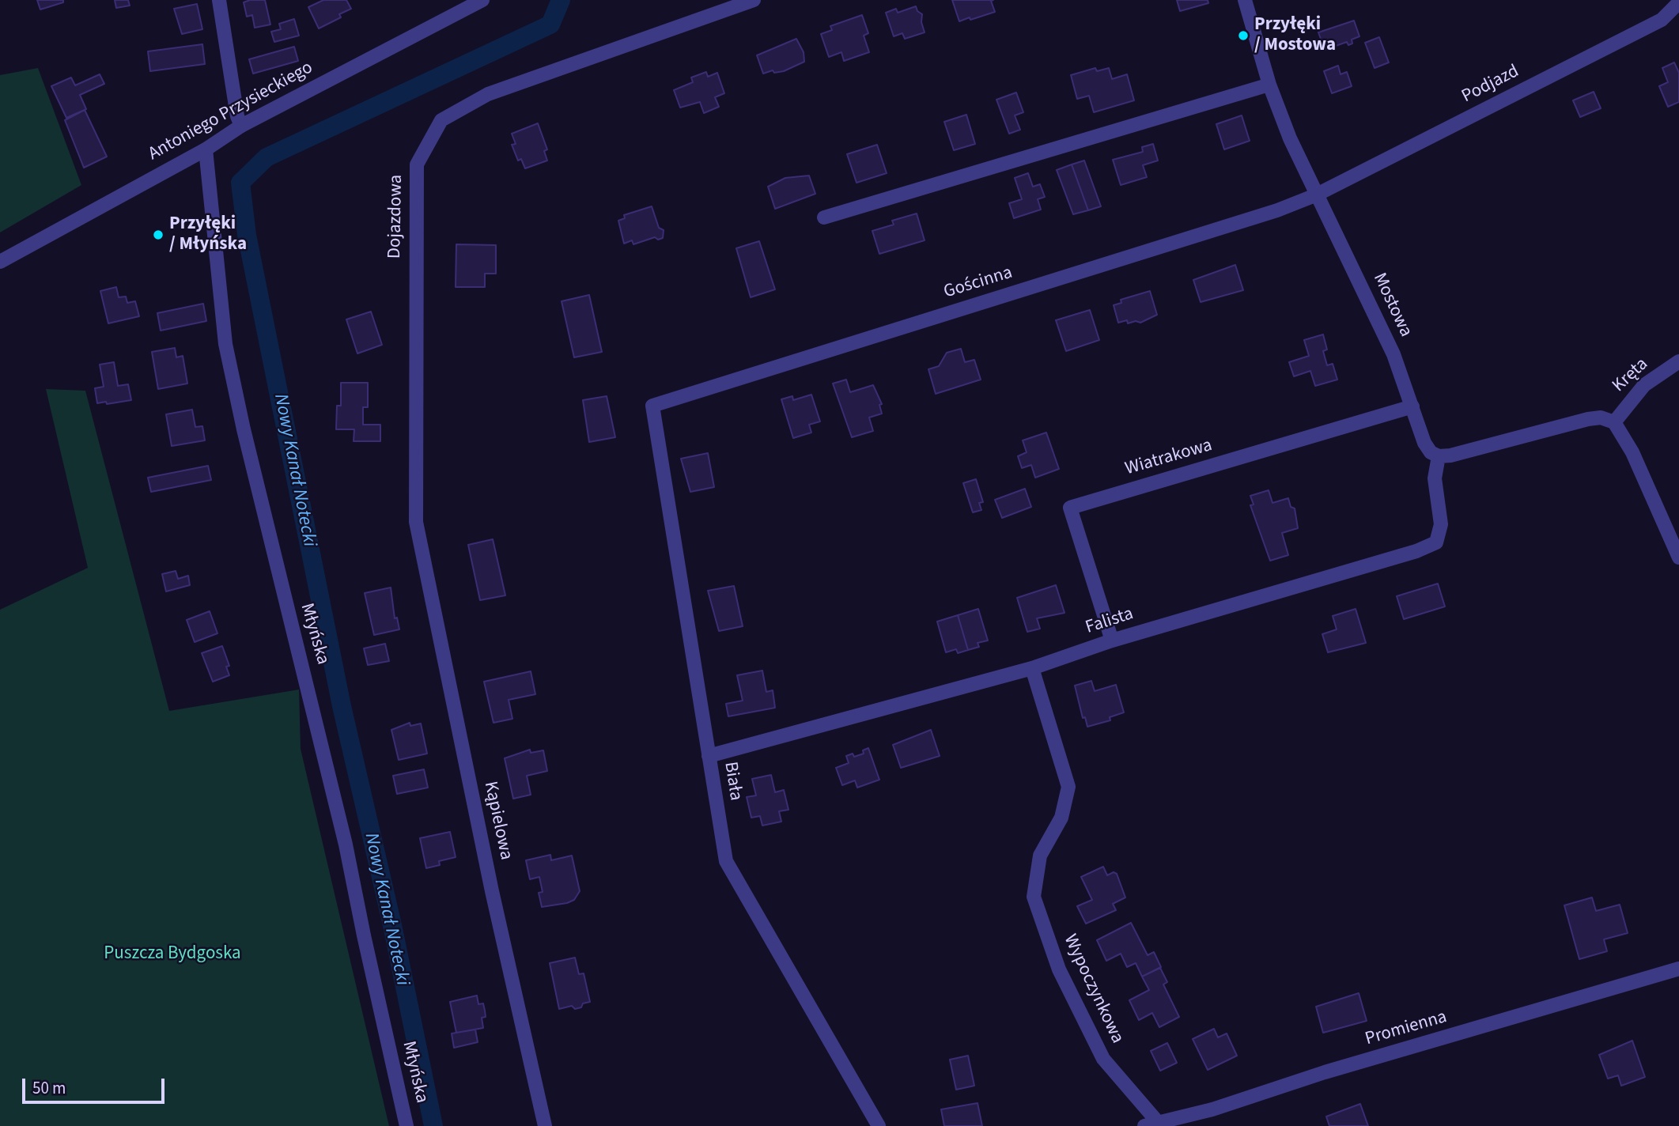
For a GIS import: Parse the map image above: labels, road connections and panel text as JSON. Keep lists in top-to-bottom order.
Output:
{
  "streets": {
    "street": [
      "Podjazd",
      "Antoniego Przysieckiego",
      "Dojazdowa",
      "Gościnna",
      "Mostowa",
      "Kręta",
      "Wiatrakowa",
      "Falista",
      "Młyńska",
      "Biała",
      "Kąpielowa",
      "Wypoczynkowa",
      "Promienna"
    ]
  },
  "crossings": [
    ["Podjazd", "Gościnna"],
    ["Podjazd", "Mostowa"],
    ["Antoniego Przysieckiego", "Młyńska"],
    ["Dojazdowa", "Kąpielowa"],
    ["Gościnna", "Mostowa"],
    ["Gościnna", "Biała"],
    ["Mostowa", "Wiatrakowa"],
    ["Mostowa", "Falista"],
    ["Wiatrakowa", "Falista"],
    ["Falista", "Biała"],
    ["Falista", "Wypoczynkowa"],
    ["Wypoczynkowa", "Promienna"]
  ],
  "water": ["Nowy Kanał Notecki"],
  "parks": ["Puszcza Bydgoska"],
  "places": ["Przyłęki / Mostowa", "Przyłęki / Młyńska"],
  "scale_bar": "50 m"
}
